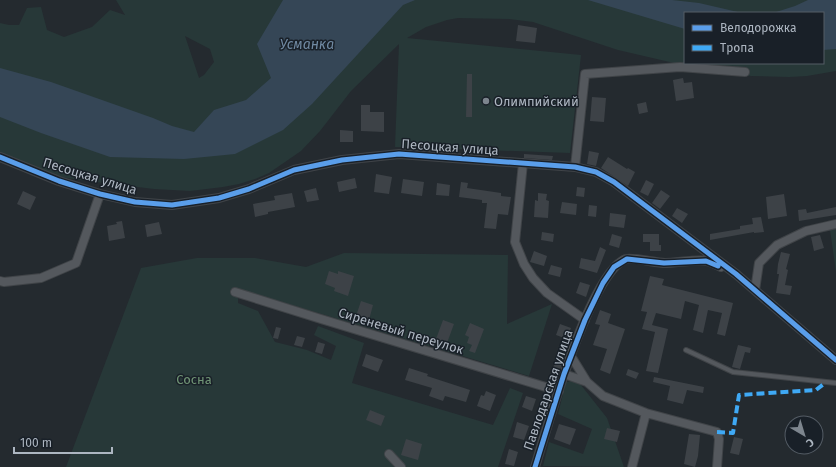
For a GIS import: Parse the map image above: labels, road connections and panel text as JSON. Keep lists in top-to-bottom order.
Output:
{
  "streets": {
    "street": ["Песоцкая улица", "Сиреневый переулок", "Павлодарская улица"]
  },
  "crossings": [
    ["Песоцкая улица", "Павлодарская улица"],
    ["Сиреневый переулок", "Павлодарская улица"]
  ],
  "water": ["Усманка"],
  "parks": ["Сосна"],
  "places": ["Олимпийский"],
  "legend": ["Велодорожка", "Тропа"],
  "scale_bar": "100 m",
  "north": "bottom right"
}
